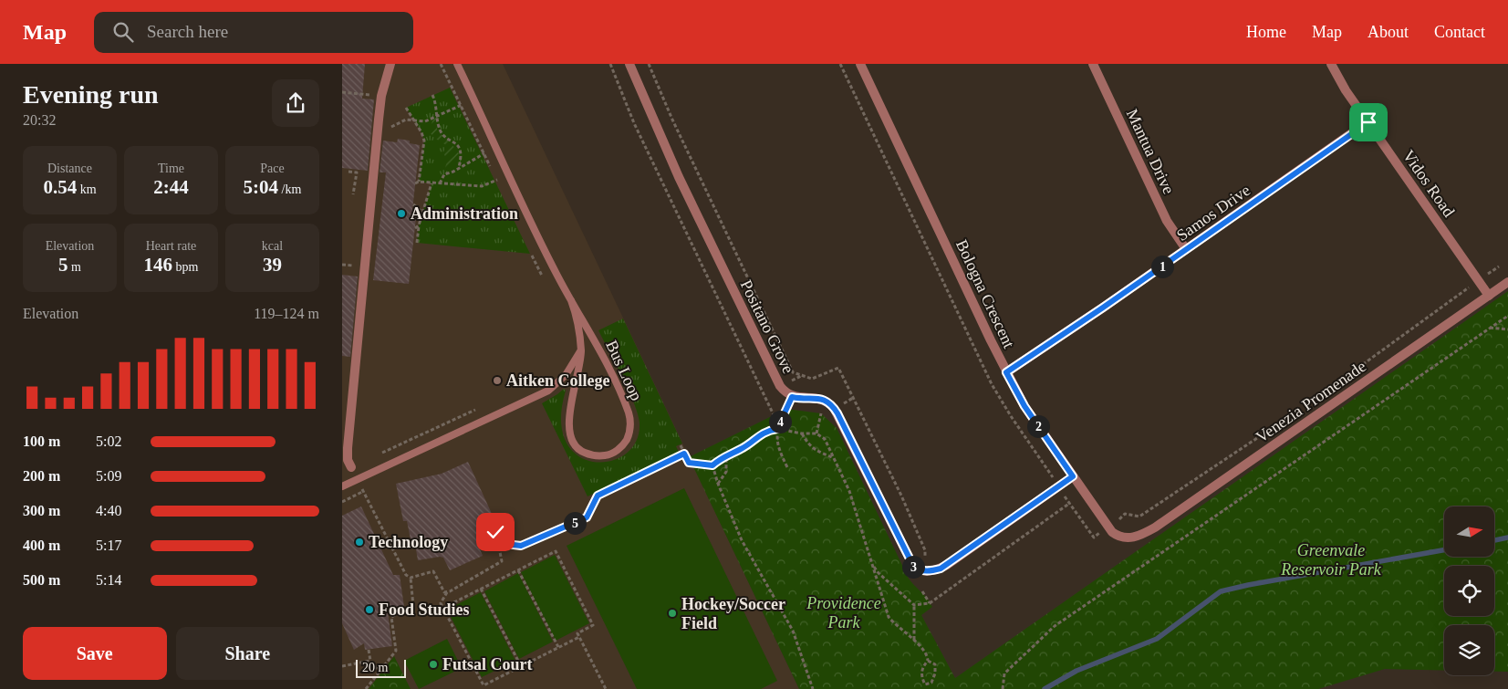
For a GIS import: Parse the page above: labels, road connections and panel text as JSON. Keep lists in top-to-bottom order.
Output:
{
  "streets": {
    "street": [
      "Mantua Drive",
      "Vidos Road",
      "Samos Drive",
      "Bologna Crescent",
      "Positano Grove",
      "Venezia Promenade"
    ],
    "lane": ["Bus Loop"]
  },
  "crossings": [
    ["Mantua Drive", "Samos Drive"],
    ["Vidos Road", "Samos Drive"],
    ["Vidos Road", "Venezia Promenade"],
    ["Samos Drive", "Bologna Crescent"],
    ["Bologna Crescent", "Positano Grove"],
    ["Bologna Crescent", "Venezia Promenade"]
  ],
  "parks": ["Greenvale Reservoir Park", "Providence Park"],
  "places": [
    "Administration",
    "Aitken College",
    "Technology",
    "Food Studies",
    "Hockey/Soccer Field",
    "Futsal Court"
  ],
  "scale_bar": "20 m",
  "north": "right",
  "page": {
    "header": "Map",
    "search": "Search here",
    "nav": [
      "Home",
      "Map",
      "About",
      "Contact"
    ],
    "heading": ["Evening run", "20:32"],
    "stats": [
      ["Distance", "0.54 km"],
      ["Time", "2:44"],
      ["Pace", "5:04 /km"],
      ["Elevation", "5 m"],
      ["Heart rate", "146 bpm"],
      ["kcal", "39"]
    ],
    "pins": [
      "1",
      "4",
      "2",
      "5",
      "3"
    ],
    "chart": ["Elevation", "119–124 m"],
    "list": [
      {
        "name": "100 m",
        "note": "5:02"
      },
      {
        "name": "200 m",
        "note": "5:09"
      },
      {
        "name": "300 m",
        "note": "4:40"
      },
      {
        "name": "400 m",
        "note": "5:17"
      },
      {
        "name": "500 m",
        "note": "5:14"
      }
    ],
    "buttons": ["Save", "Share"],
    "scale": "20 m"
  }
}
